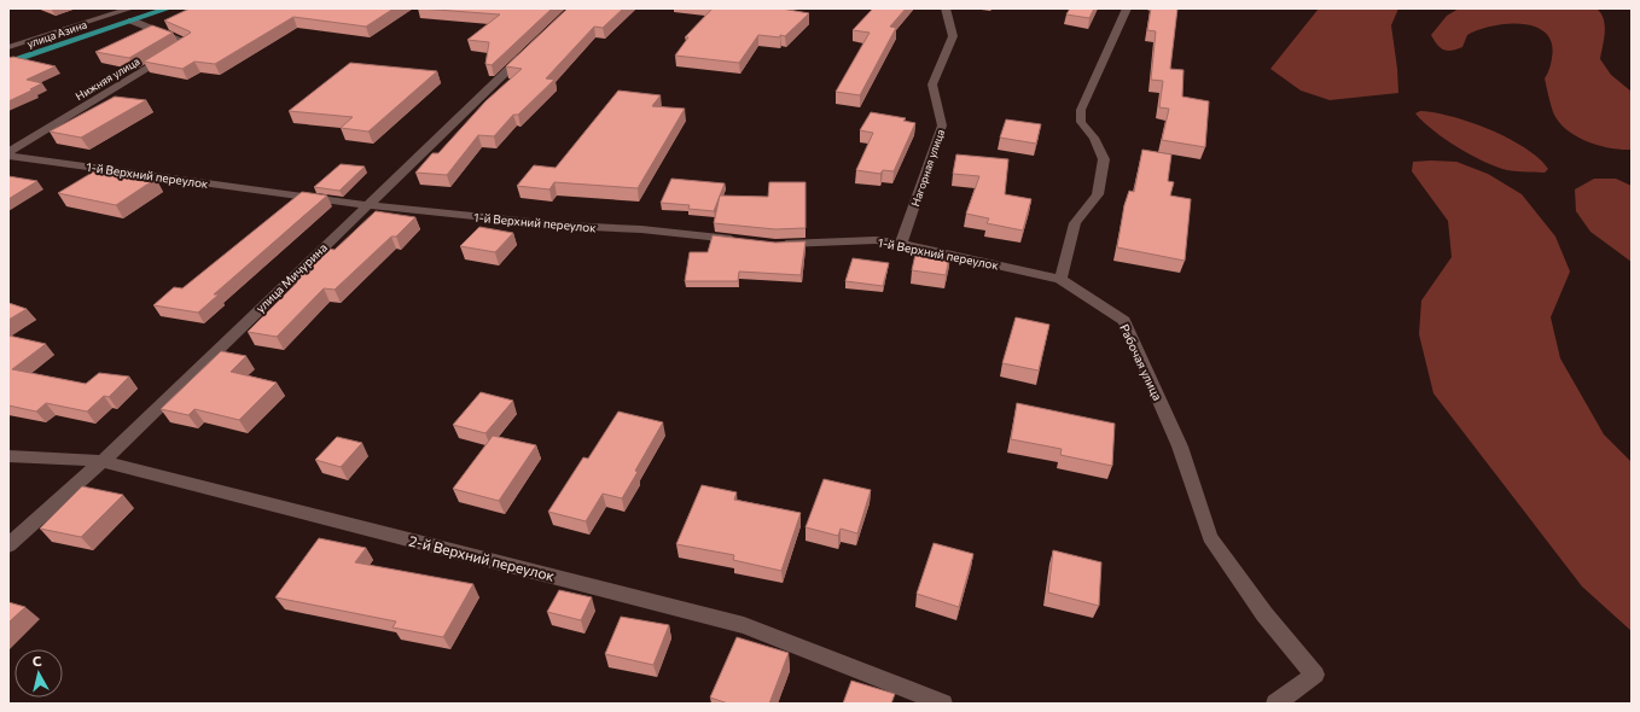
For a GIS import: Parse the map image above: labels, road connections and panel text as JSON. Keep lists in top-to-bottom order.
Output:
{
  "streets": {
    "main road": ["улица Азина"],
    "street": [
      "Нижняя улица",
      "Нагорная улица",
      "1-й Верхний переулок",
      "улица Мичурина",
      "Рабочая улица",
      "2-й Верхний переулок"
    ]
  },
  "crossings": [
    ["улица Азина", "Нижняя улица"],
    ["Нижняя улица", "1-й Верхний переулок"],
    ["Нагорная улица", "1-й Верхний переулок"],
    ["1-й Верхний переулок", "улица Мичурина"],
    ["1-й Верхний переулок", "Рабочая улица"],
    ["улица Мичурина", "2-й Верхний переулок"]
  ],
  "north": "top"
}
